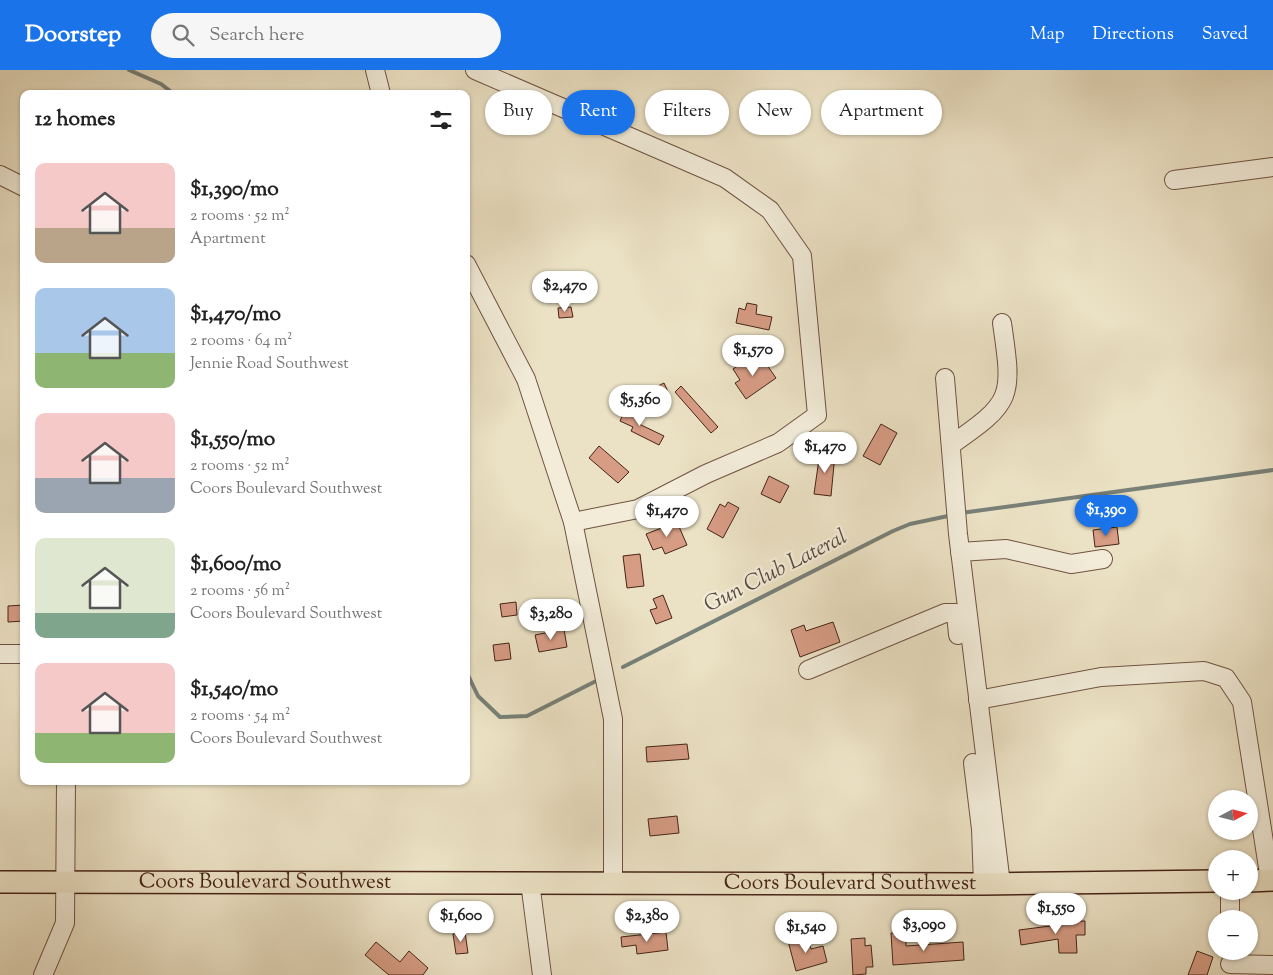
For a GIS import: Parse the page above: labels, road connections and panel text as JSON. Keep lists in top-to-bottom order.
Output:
{
  "streets": {
    "main road": ["Coors Boulevard Southwest"]
  },
  "water": ["Gun Club Lateral"],
  "north": "right",
  "page": {
    "header": "Doorstep",
    "search": "Search here",
    "nav": ["Map", "Directions", "Saved"],
    "chip": [
      "Buy",
      "Rent",
      "Filters",
      "New",
      "Apartment"
    ],
    "heading": "12 homes",
    "list": [
      {
        "name": "$1,390/mo",
        "note": "2 rooms · 52 m² · Apartment"
      },
      {
        "name": "$1,470/mo",
        "note": "2 rooms · 64 m² · Jennie Road Southwest"
      },
      {
        "name": "$1,550/mo",
        "note": "2 rooms · 52 m² · Coors Boulevard Southwest"
      },
      {
        "name": "$1,600/mo",
        "note": "2 rooms · 56 m² · Coors Boulevard Southwest"
      },
      {
        "name": "$1,540/mo",
        "note": "2 rooms · 54 m² · Coors Boulevard Southwest"
      }
    ],
    "price": [
      "$2,470",
      "$1,570",
      "$5,360",
      "$1,470",
      "$1,390",
      "$1,470",
      "$3,280",
      "$1,550",
      "$1,600",
      "$2,380",
      "$3,090",
      "$1,540"
    ],
    "map_buttons": ["+", "−"]
  }
}
